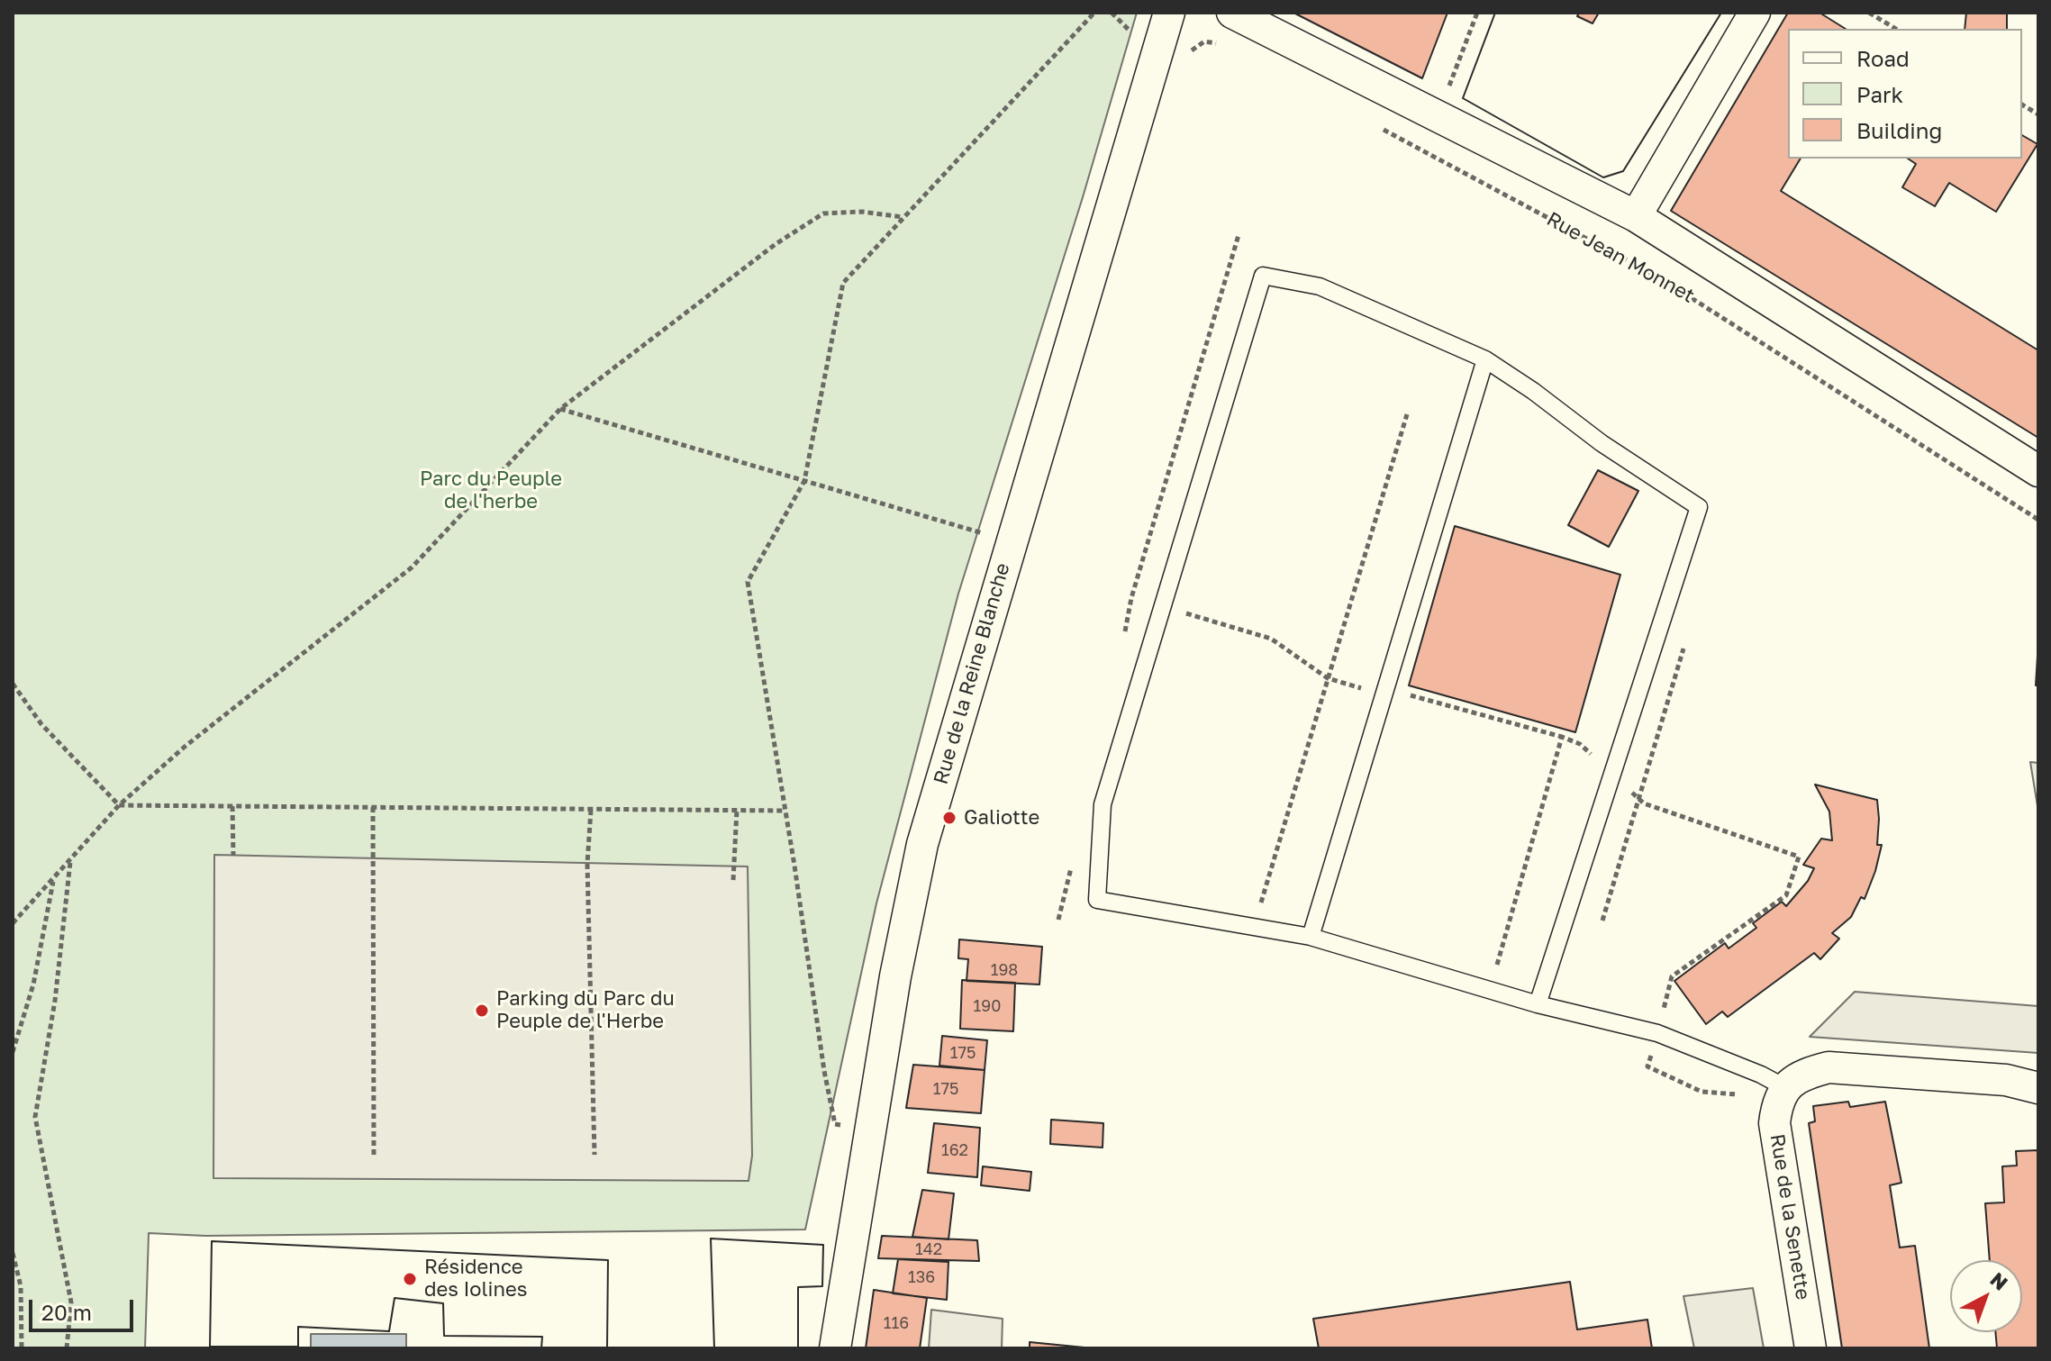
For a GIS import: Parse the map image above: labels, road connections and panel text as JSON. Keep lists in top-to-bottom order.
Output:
{
  "streets": {
    "street": ["Rue Jean Monnet", "Rue de la Reine Blanche", "Rue de la Senette"]
  },
  "parks": ["Parc du Peuple de l'herbe"],
  "places": ["Galiotte", "Parking du Parc du Peuple de l'Herbe", "Résidence des Iolines"],
  "house_numbers": [
    "198",
    "190",
    "175",
    "175",
    "162",
    "142",
    "136",
    "116"
  ],
  "legend": ["Road", "Park", "Building"],
  "scale_bar": "20 m",
  "north": "top right"
}
